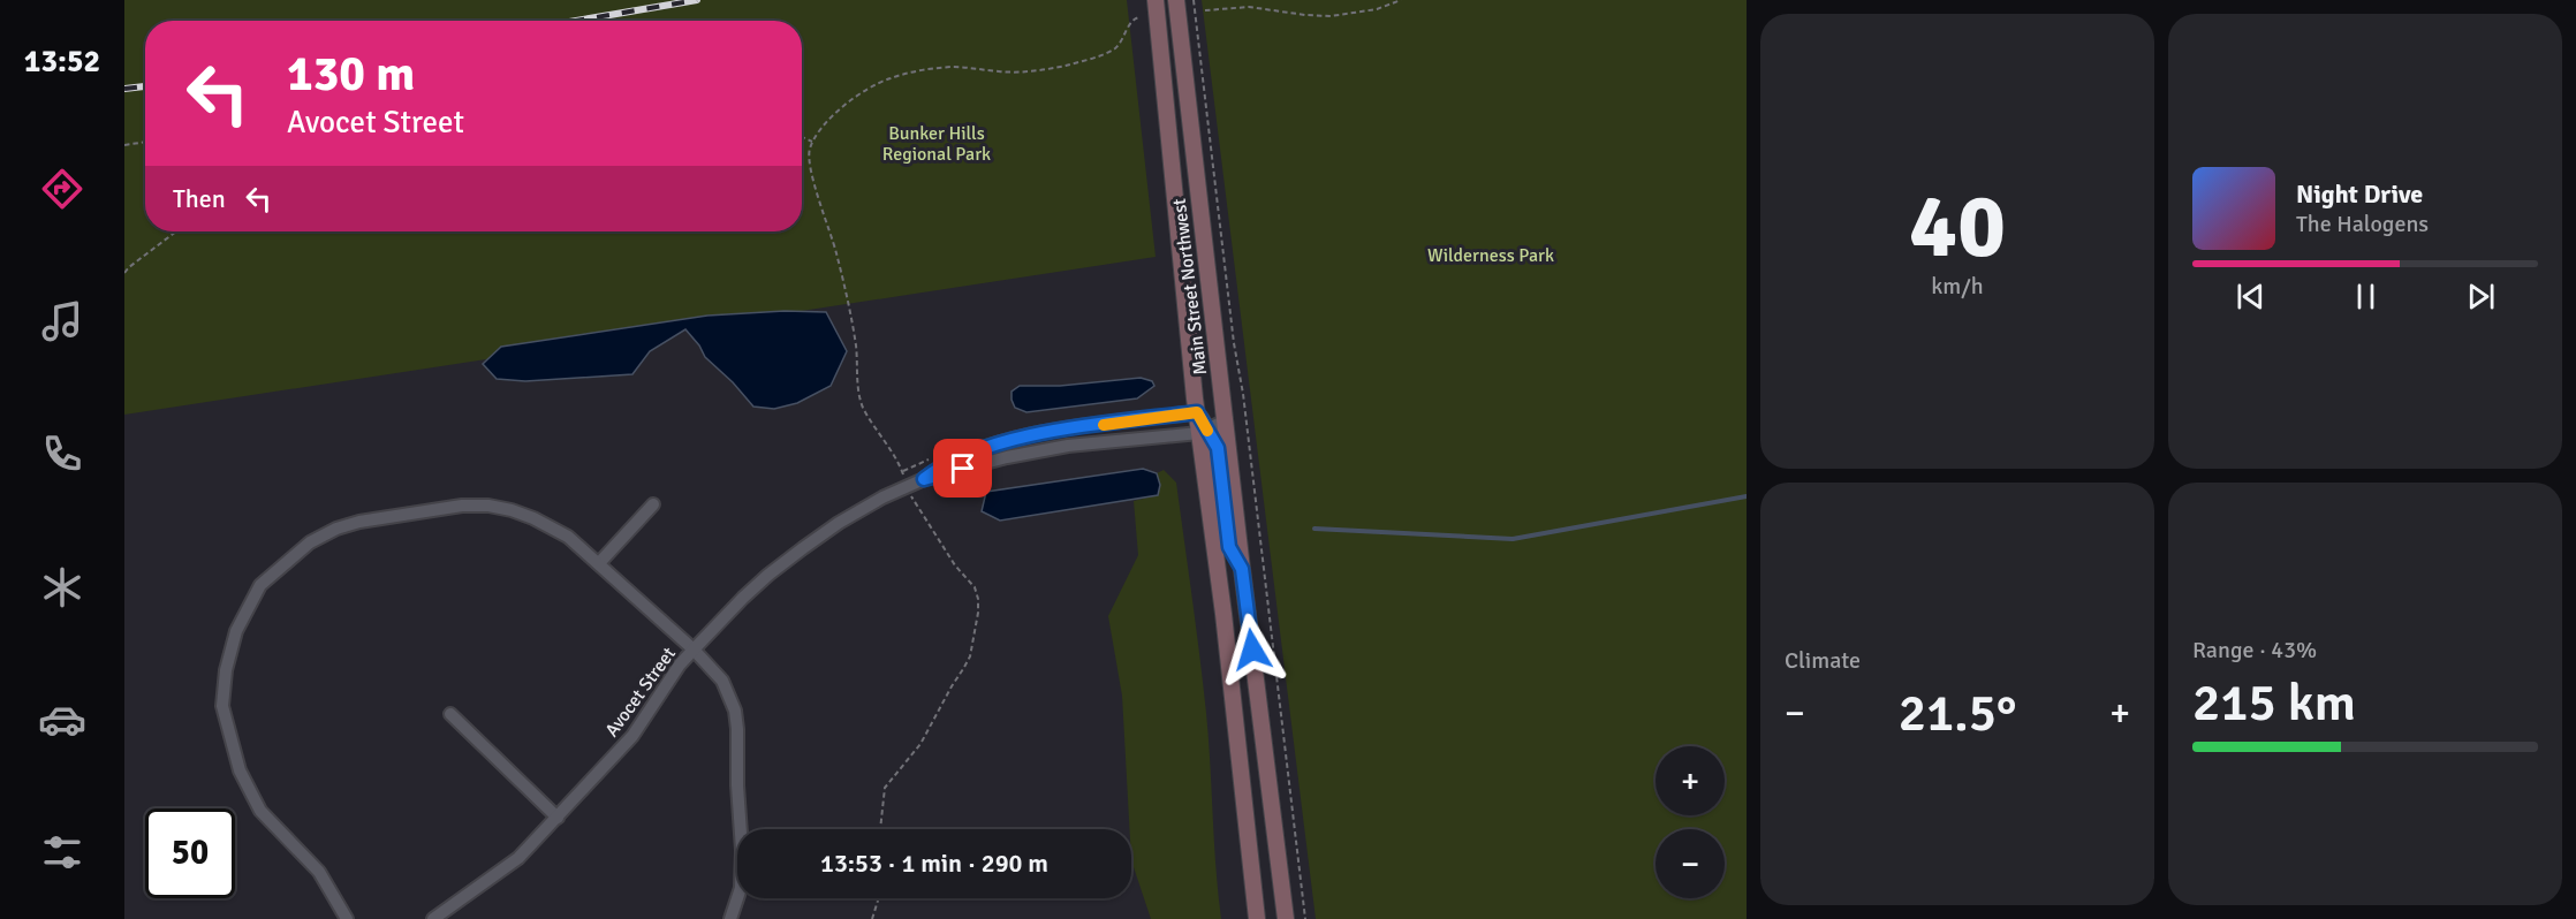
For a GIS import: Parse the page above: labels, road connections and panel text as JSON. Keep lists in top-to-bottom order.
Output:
{
  "streets": {
    "main road": ["Main Street Northwest"],
    "street": ["Avocet Street"]
  },
  "crossings": [
    ["Main Street Northwest", "Avocet Street"]
  ],
  "parks": ["Bunker Hills Regional Park", "Wilderness Park"],
  "page": {
    "tabs": "13:52",
    "tile": [
      ["40", "km/h"],
      "Climate",
      ["Range · 43%", "215 km"]
    ],
    "turn": ["130 m", "Avocet Street"],
    "then": "Then",
    "song": ["Night Drive", "The Halogens"],
    "heat": ["−", "21.5°", "+"],
    "map_buttons": ["+", "−"],
    "limit": "50",
    "trip": "13:53 · 1 min · 290 m"
  }
}
